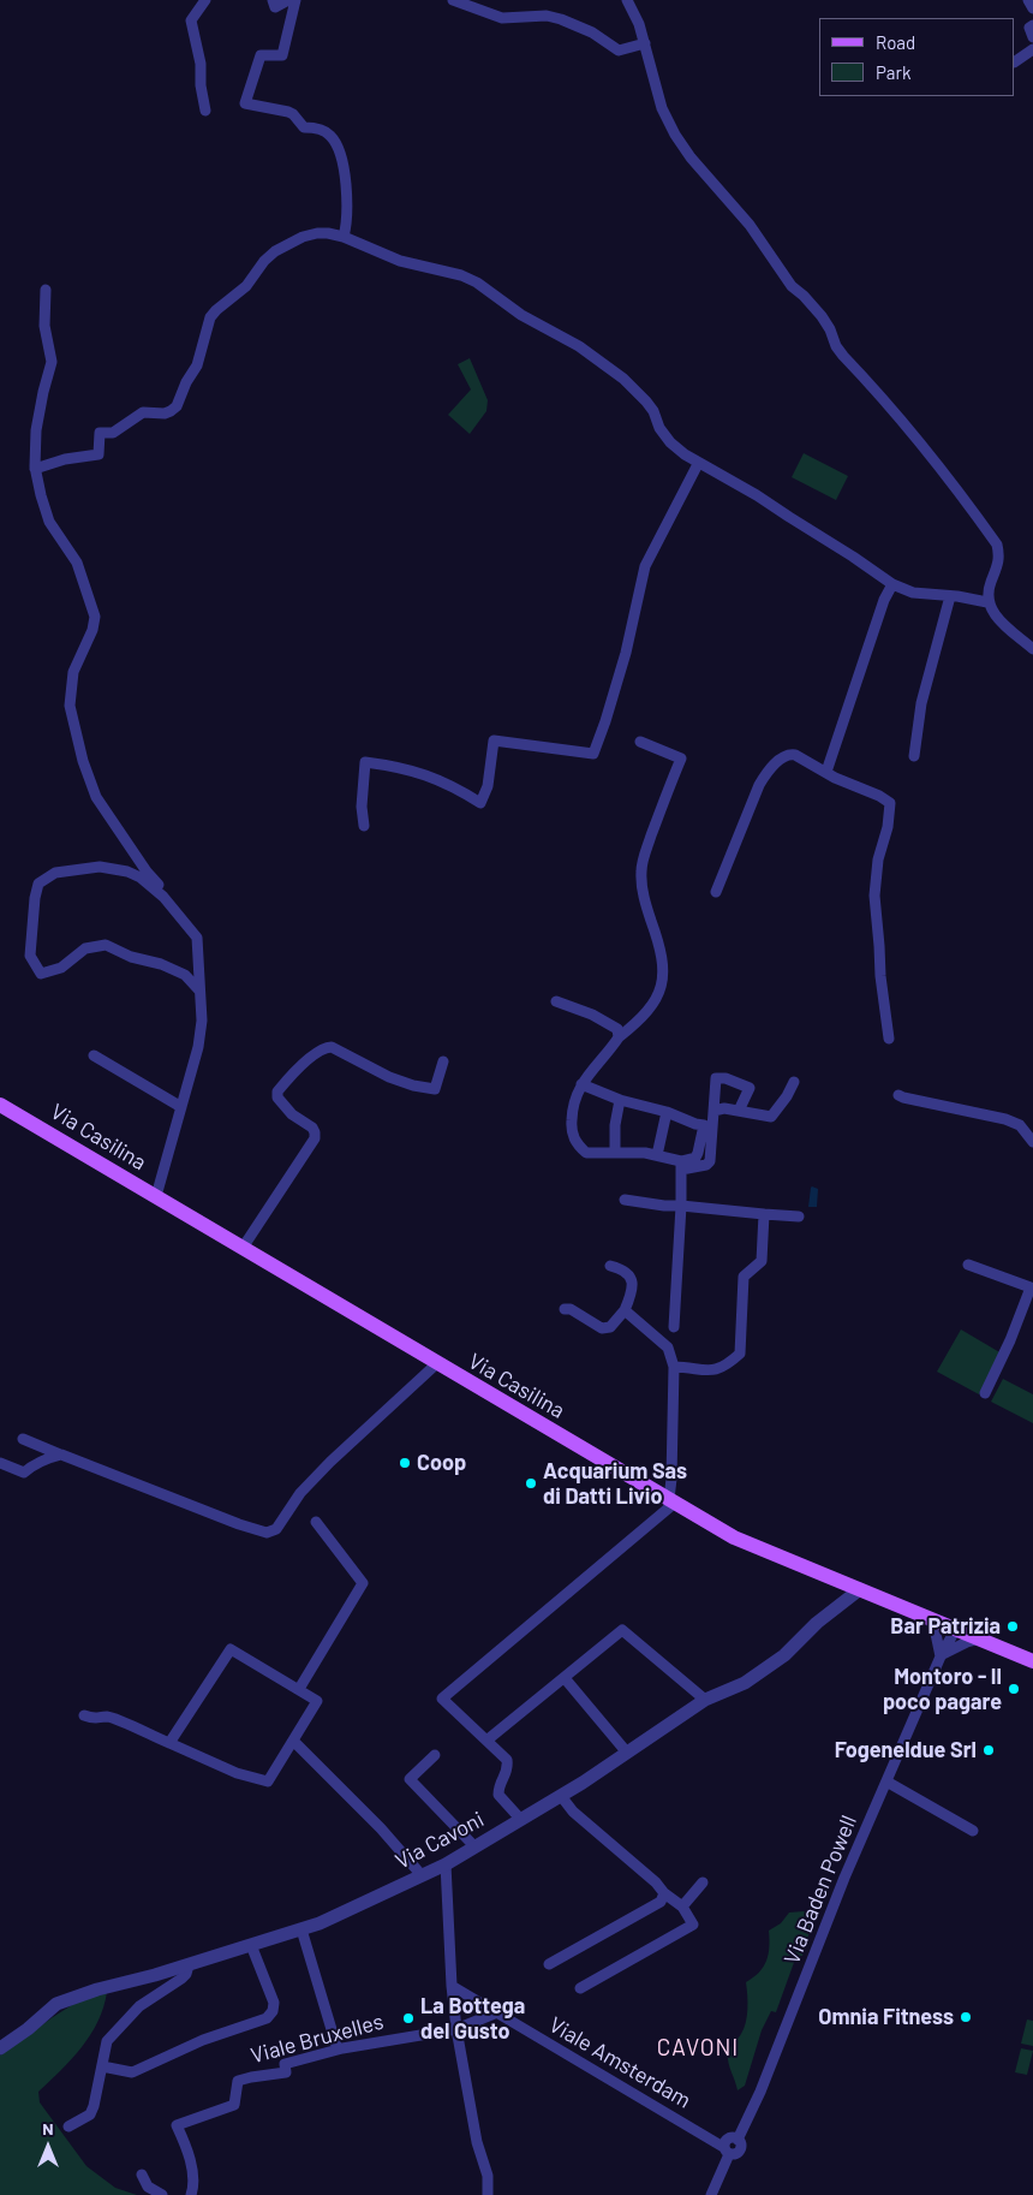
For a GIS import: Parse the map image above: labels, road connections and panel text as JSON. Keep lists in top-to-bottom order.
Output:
{
  "streets": {
    "main road": ["Via Casilina"],
    "street": [
      "Via Cavoni",
      "Via Baden Powell",
      "Viale Bruxelles",
      "Viale Amsterdam"
    ]
  },
  "crossings": [
    ["Via Casilina", "Via Cavoni"],
    ["Via Casilina", "Via Baden Powell"],
    ["Via Baden Powell", "Viale Amsterdam"],
    ["Viale Bruxelles", "Viale Amsterdam"]
  ],
  "districts": ["CAVONI"],
  "places": [
    "Coop",
    "Acquarium Sas di Datti Livio",
    "Bar Patrizia",
    "Montoro - Il poco pagare",
    "Fogeneldue Srl",
    "Omnia Fitness",
    "La Bottega del Gusto"
  ],
  "legend": ["Road", "Park"],
  "north": "top"
}
